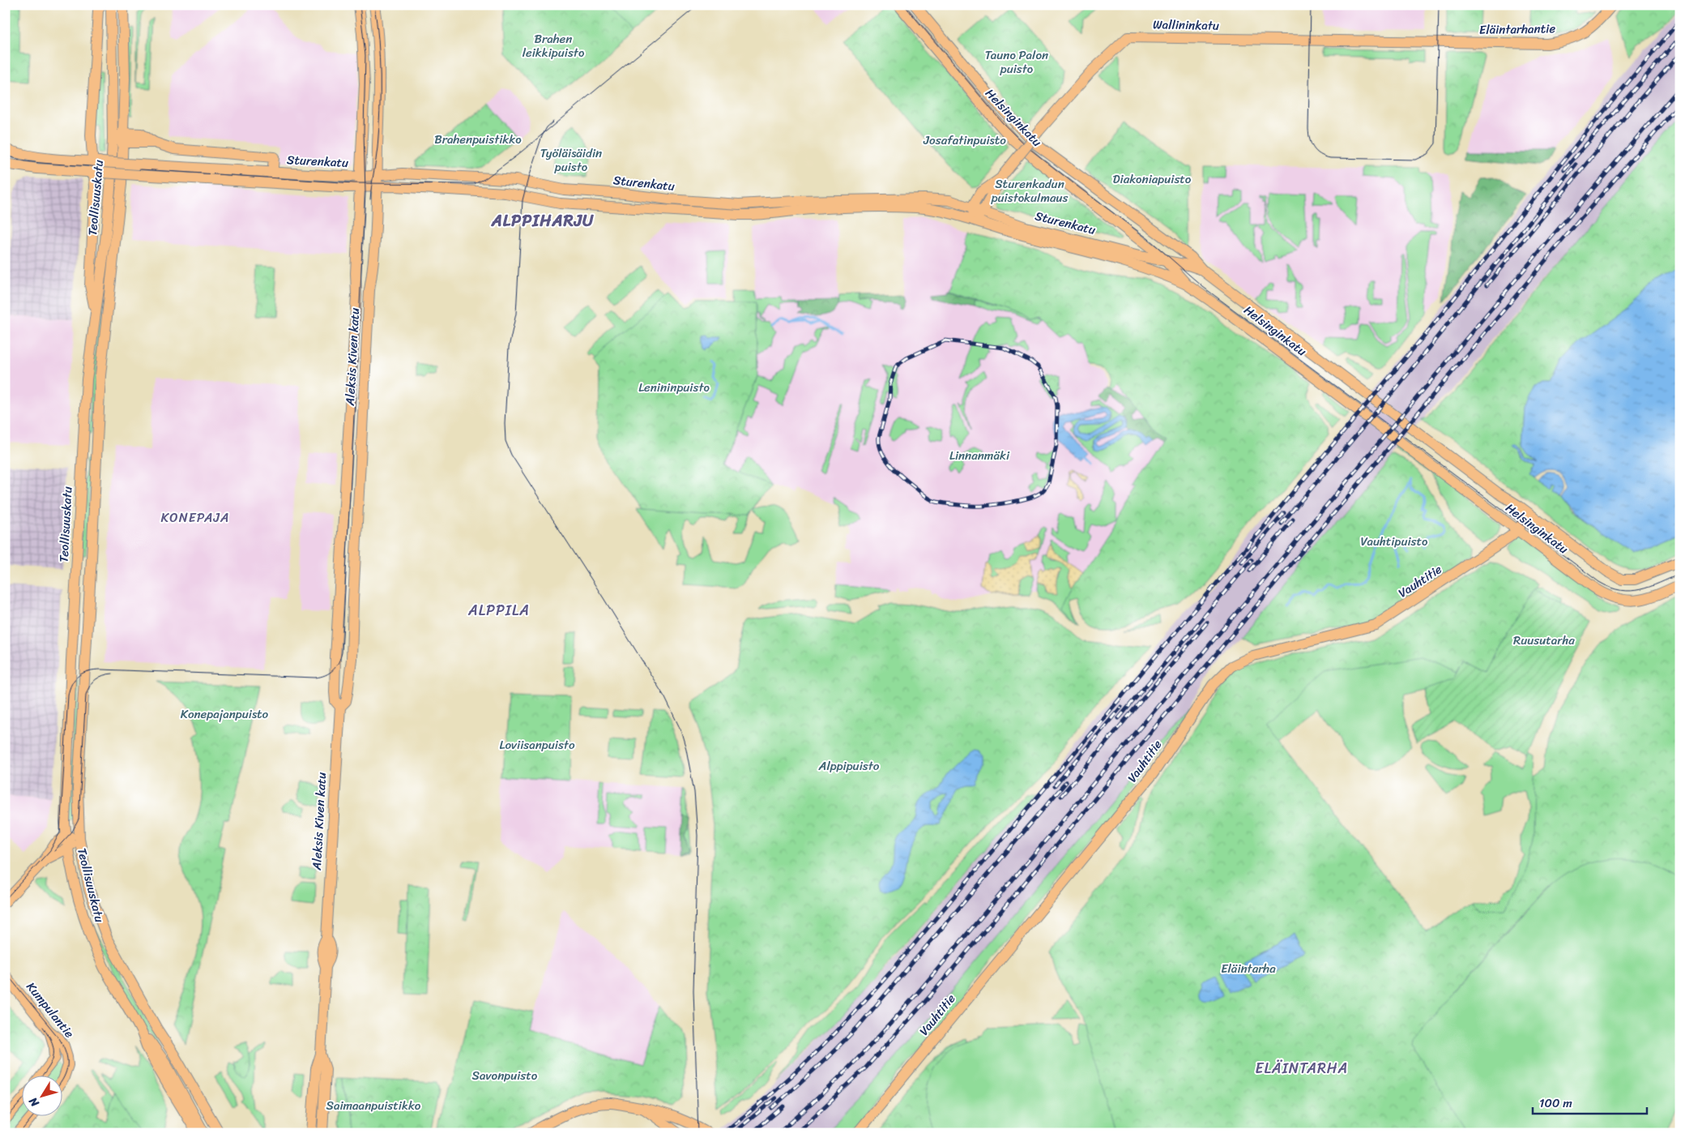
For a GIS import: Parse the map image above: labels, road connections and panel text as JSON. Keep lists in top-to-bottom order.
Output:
{
  "streets": {
    "main road": [
      "Wallininkatu",
      "Eläintarhantie",
      "Helsinginkatu",
      "Sturenkatu",
      "Teollisuuskatu",
      "Aleksis Kiven katu",
      "Vauhtitie",
      "Kumpulantie"
    ]
  },
  "crossings": [
    ["Wallininkatu", "Eläintarhantie"],
    ["Wallininkatu", "Sturenkatu"],
    ["Helsinginkatu", "Sturenkatu"],
    ["Helsinginkatu", "Vauhtitie"],
    ["Sturenkatu", "Aleksis Kiven katu"]
  ],
  "districts": [
    "ALPPIHARJU",
    "KONEPAJA",
    "ALPPILA",
    "ELÄINTARHA"
  ],
  "parks": [
    "Brahen leikkipuisto",
    "Tauno Palon puisto",
    "Brahenpuistikko",
    "Josafatinpuisto",
    "Työläisäidin puisto",
    "Diakoniapuisto",
    "Sturenkadun puistokulmaus",
    "Lenininpuisto",
    "Linnanmäki",
    "Vauhtipuisto",
    "Ruusutarha",
    "Konepajanpuisto",
    "Loviisanpuisto",
    "Alppipuisto",
    "Eläintarha",
    "Savonpuisto",
    "Saimaanpuistikko"
  ],
  "scale_bar": "100 m",
  "north": "bottom left"
}
